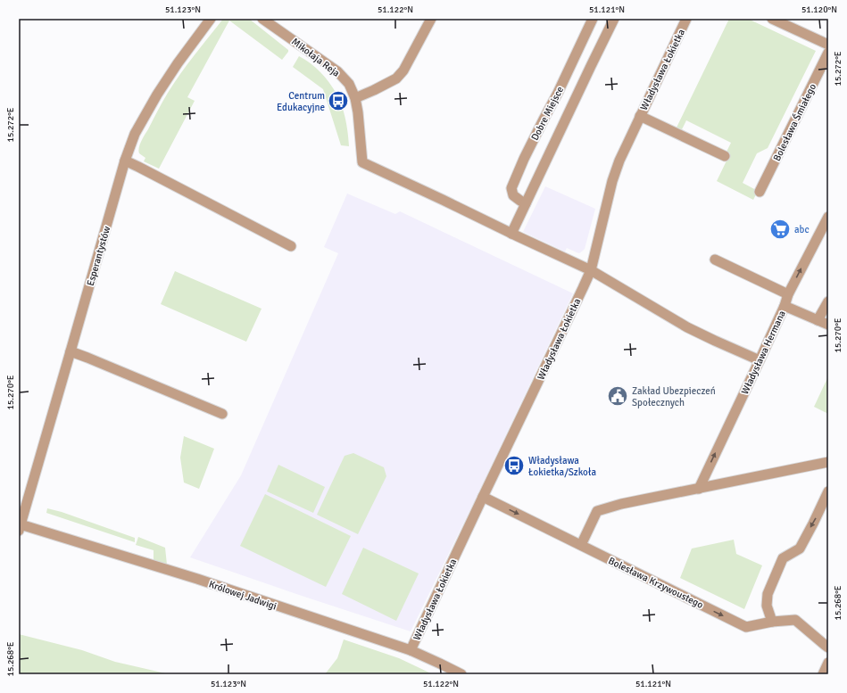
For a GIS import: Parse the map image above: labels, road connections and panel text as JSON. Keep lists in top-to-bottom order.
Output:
{
  "streets": {
    "street": [
      "Mikołaja Reja",
      "Władysława Łokietka",
      "Dobre Miejsce",
      "Bolesława Śmiałego",
      "Esperantystów",
      "Władysława Hermana",
      "Bolesława Krzywoustego",
      "Królowej Jadwigi"
    ]
  },
  "crossings": [
    ["Mikołaja Reja", "Dobre Miejsce"],
    ["Władysława Łokietka", "Bolesława Krzywoustego"],
    ["Władysława Łokietka", "Królowej Jadwigi"],
    ["Esperantystów", "Królowej Jadwigi"]
  ],
  "one_way": ["Władysława Hermana", "Bolesława Krzywoustego"],
  "places": {
    "bus stop": ["Centrum Edukacyjne", "Władysława Łokietka/Szkoła"],
    "supermarket": ["abc"],
    "public building": ["Zakład Ubezpieczeń Społecznych"]
  },
  "coordinates": [
    "51.123°N",
    "51.122°N",
    "51.121°N",
    "51.120°N",
    "15.272°E",
    "15.270°E",
    "15.268°E"
  ]
}
